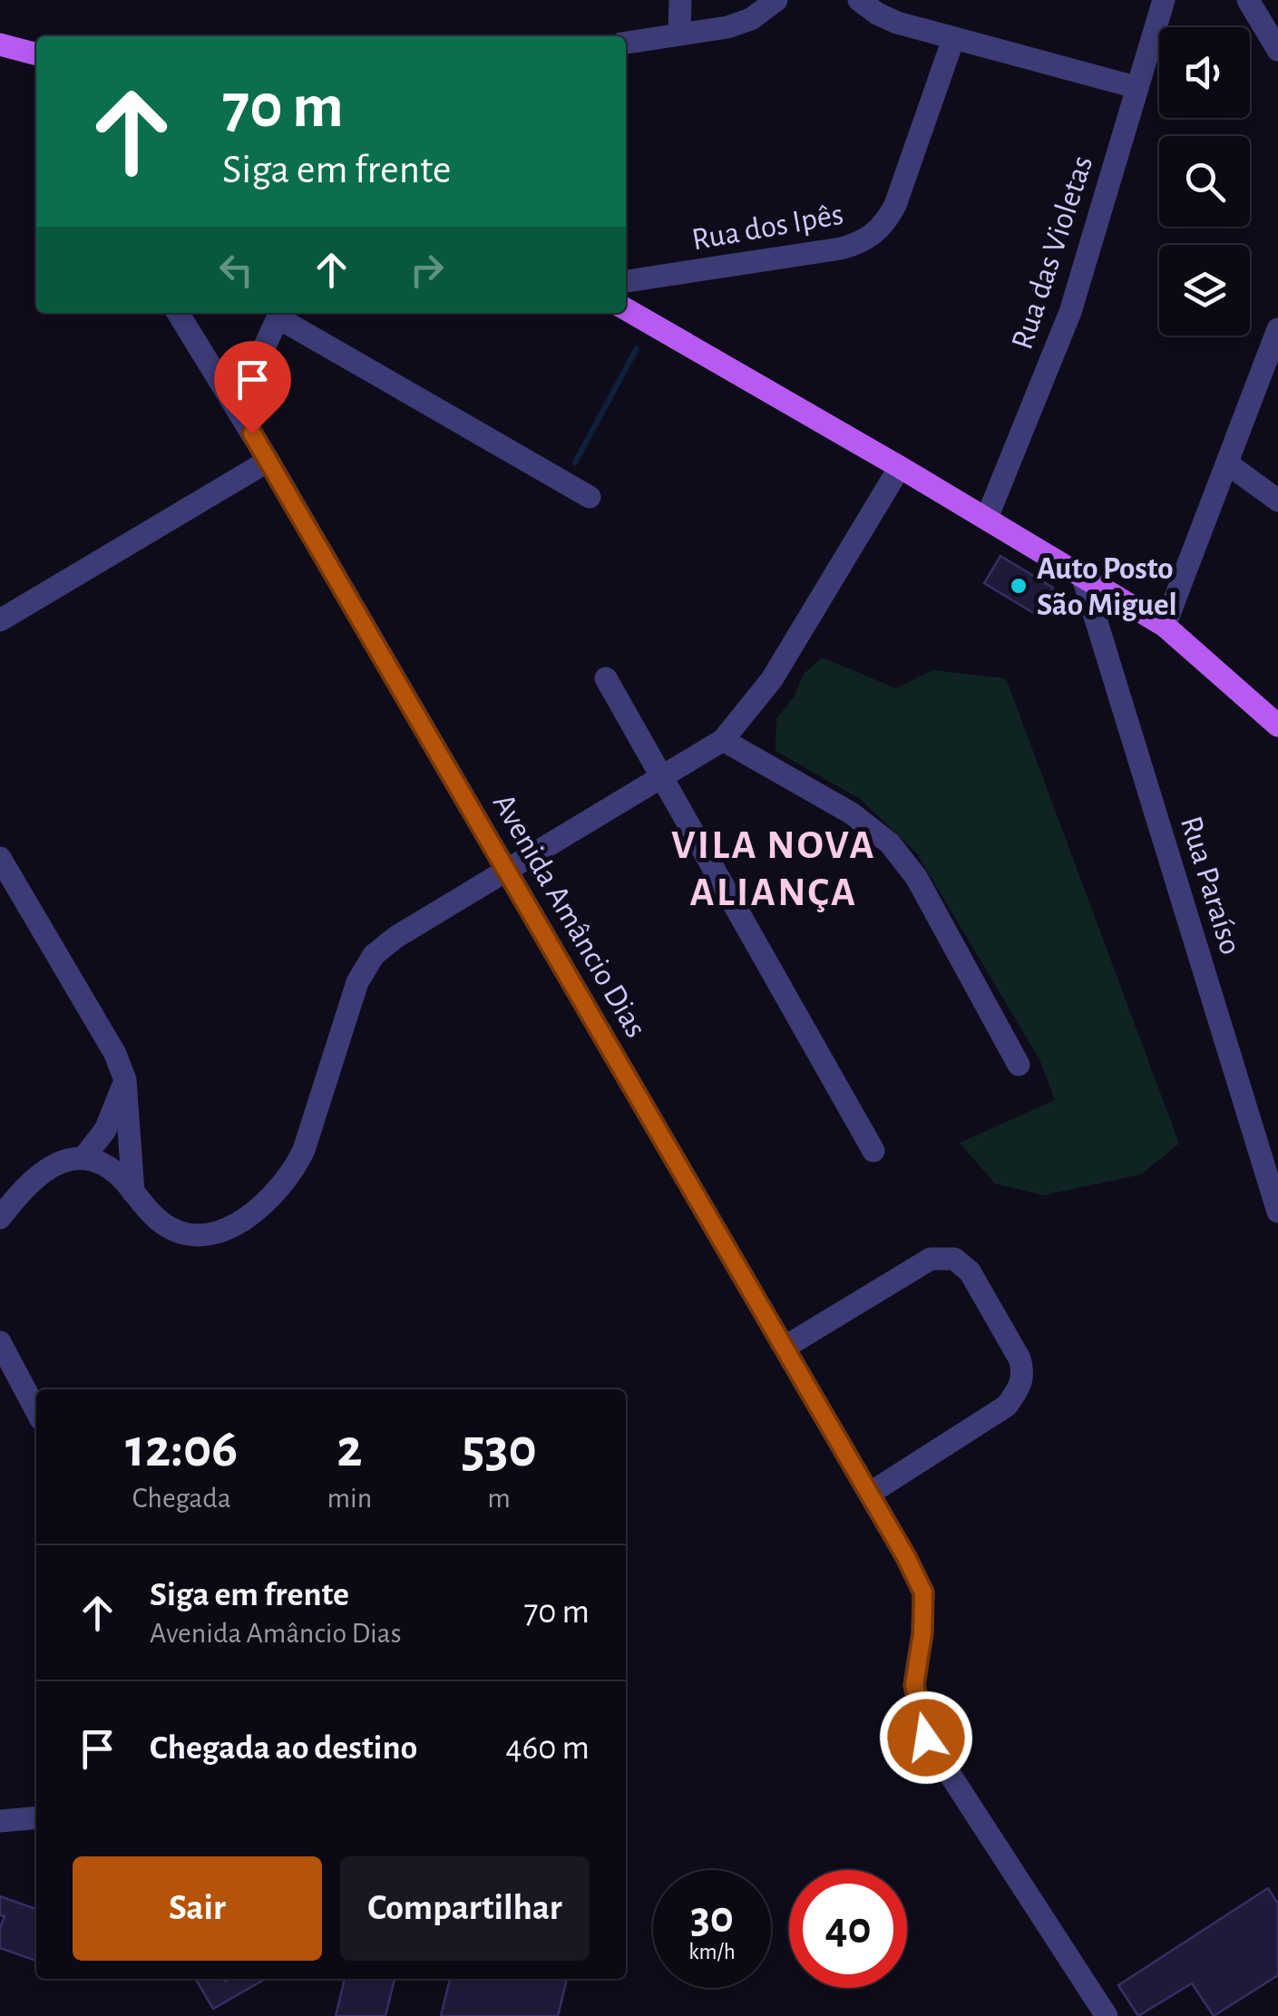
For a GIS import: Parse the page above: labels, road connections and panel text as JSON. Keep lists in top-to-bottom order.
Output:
{
  "streets": {
    "street": [
      "Rua dos Ipês",
      "Rua das Violetas",
      "Rua Paraíso",
      "Avenida Amâncio Dias"
    ]
  },
  "districts": ["VILA NOVA ALIANÇA"],
  "places": ["Auto Posto São Miguel"],
  "page": {
    "turn": ["70 m", "Siga em frente"],
    "eta": [
      "12:06",
      "Chegada",
      "2",
      "min",
      "530",
      "m"
    ],
    "list": [
      {
        "name": "Siga em frente",
        "note": "Avenida Amâncio Dias",
        "value": "70 m"
      },
      {
        "name": "Chegada ao destino",
        "value": "460 m"
      }
    ],
    "buttons": ["Sair", "Compartilhar"],
    "speed": "30 km/h",
    "limit": "40"
  }
}
